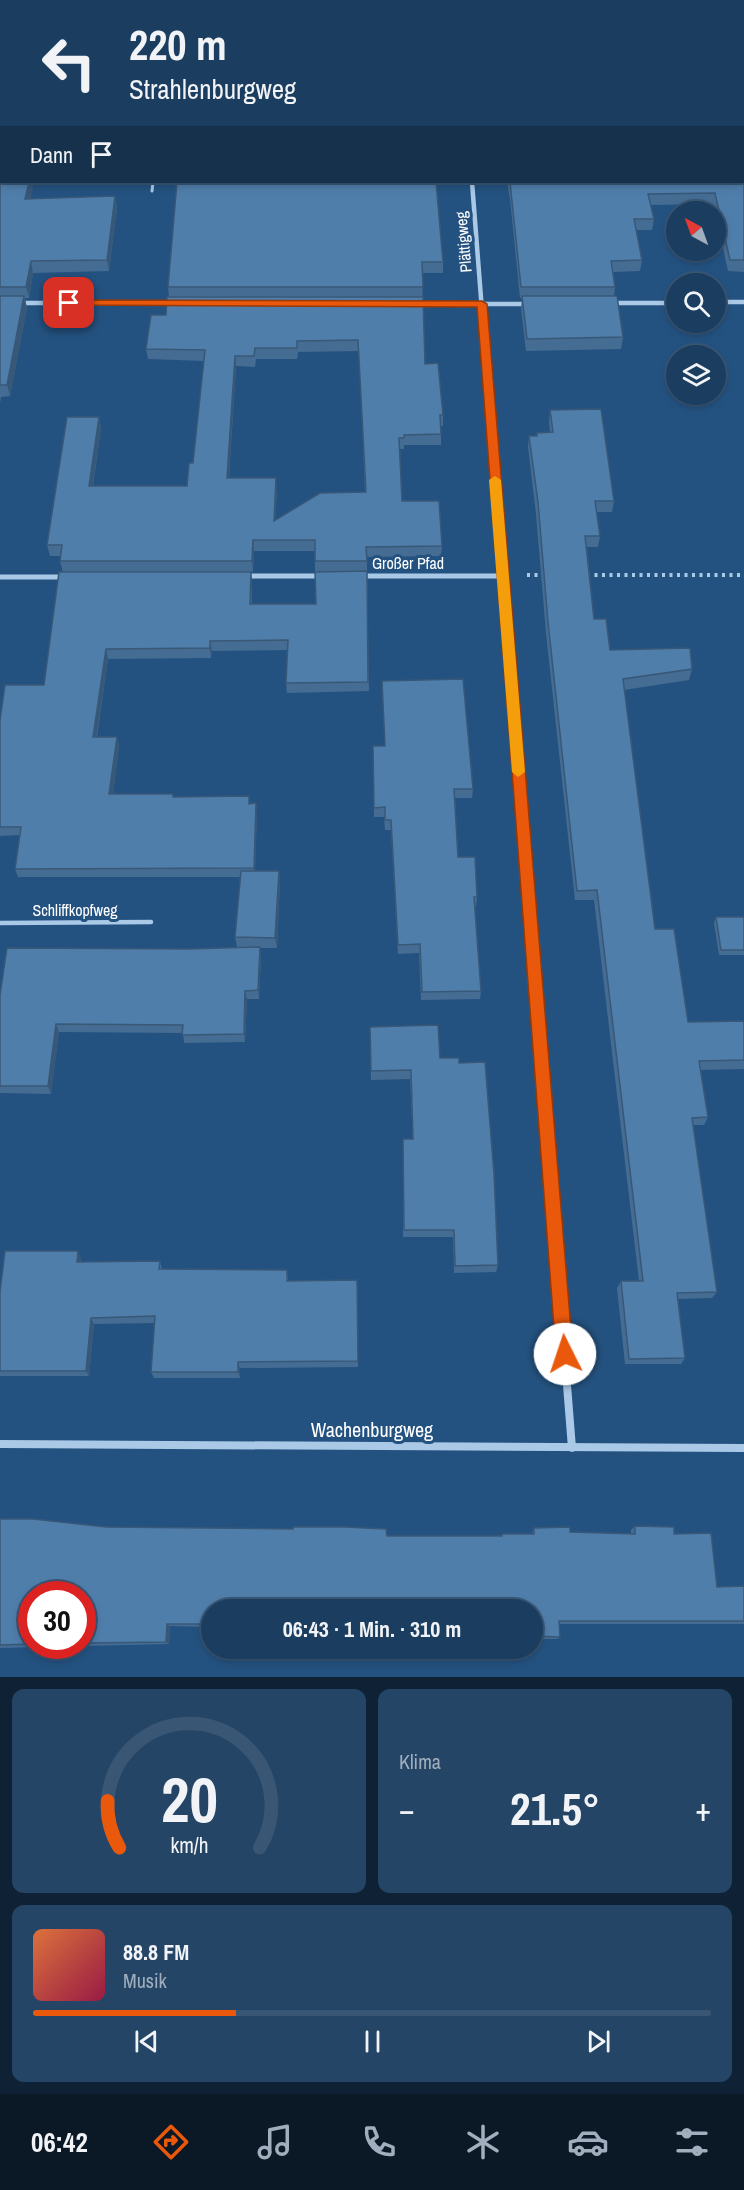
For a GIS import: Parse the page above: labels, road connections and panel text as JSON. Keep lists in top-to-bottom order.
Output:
{
  "streets": {
    "street": ["Plättigweg", "Großer Pfad", "Wachenburgweg"],
    "lane": ["Schliffkopfweg"]
  },
  "crossings": [
    ["Plättigweg", "Großer Pfad"],
    ["Plättigweg", "Wachenburgweg"]
  ],
  "north": "top left",
  "page": {
    "turn": ["220 m", "Strahlenburgweg"],
    "then": "Dann",
    "limit": "30",
    "trip": "06:43 · 1 Min. · 310 m",
    "tile": "Klima",
    "heat": ["−", "21.5°", "+"],
    "song": ["88.8 FM", "Musik"],
    "tabs": "06:42",
    "gauge": ["20", "km/h"]
  }
}
